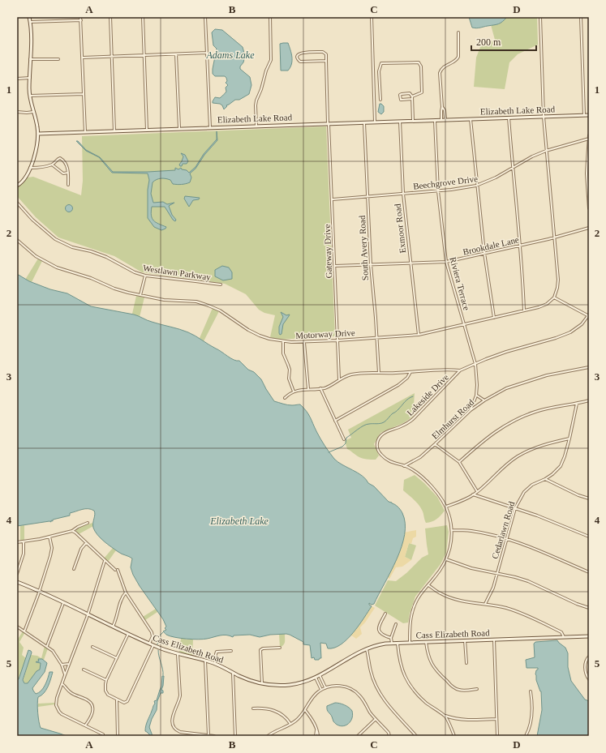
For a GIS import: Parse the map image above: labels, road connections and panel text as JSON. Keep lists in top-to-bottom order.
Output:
{
  "streets": {
    "street": [
      "Elizabeth Lake Road",
      "Beechgrove Drive",
      "Exmoor Road",
      "Brookdale Lane",
      "South Avery Road",
      "Gateway Drive",
      "Westlawn Parkway",
      "Riviera Terrace",
      "Motorway Drive",
      "Lakeside Drive",
      "Elmhurst Road",
      "Cedarlawn Road",
      "Cass Elizabeth Road"
    ]
  },
  "crossings": [
    ["Elizabeth Lake Road", "Exmoor Road"],
    ["Elizabeth Lake Road", "South Avery Road"],
    ["Elizabeth Lake Road", "Gateway Drive"],
    ["Elizabeth Lake Road", "Riviera Terrace"],
    ["Beechgrove Drive", "Exmoor Road"],
    ["Beechgrove Drive", "South Avery Road"],
    ["Beechgrove Drive", "Gateway Drive"],
    ["Beechgrove Drive", "Riviera Terrace"],
    ["Exmoor Road", "Brookdale Lane"],
    ["Exmoor Road", "Motorway Drive"],
    ["Brookdale Lane", "South Avery Road"],
    ["Brookdale Lane", "Gateway Drive"],
    ["Brookdale Lane", "Riviera Terrace"],
    ["South Avery Road", "Motorway Drive"],
    ["Gateway Drive", "Motorway Drive"],
    ["Riviera Terrace", "Motorway Drive"],
    ["Riviera Terrace", "Lakeside Drive"],
    ["Riviera Terrace", "Elmhurst Road"],
    ["Lakeside Drive", "Elmhurst Road"],
    ["Lakeside Drive", "Cass Elizabeth Road"]
  ],
  "water": ["Adams Lake", "Elizabeth Lake"],
  "scale_bar": "200 m",
  "grid": {
    "columns": [
      "A",
      "B",
      "C",
      "D"
    ],
    "rows": [
      "1",
      "2",
      "3",
      "4",
      "5"
    ]
  }
}
